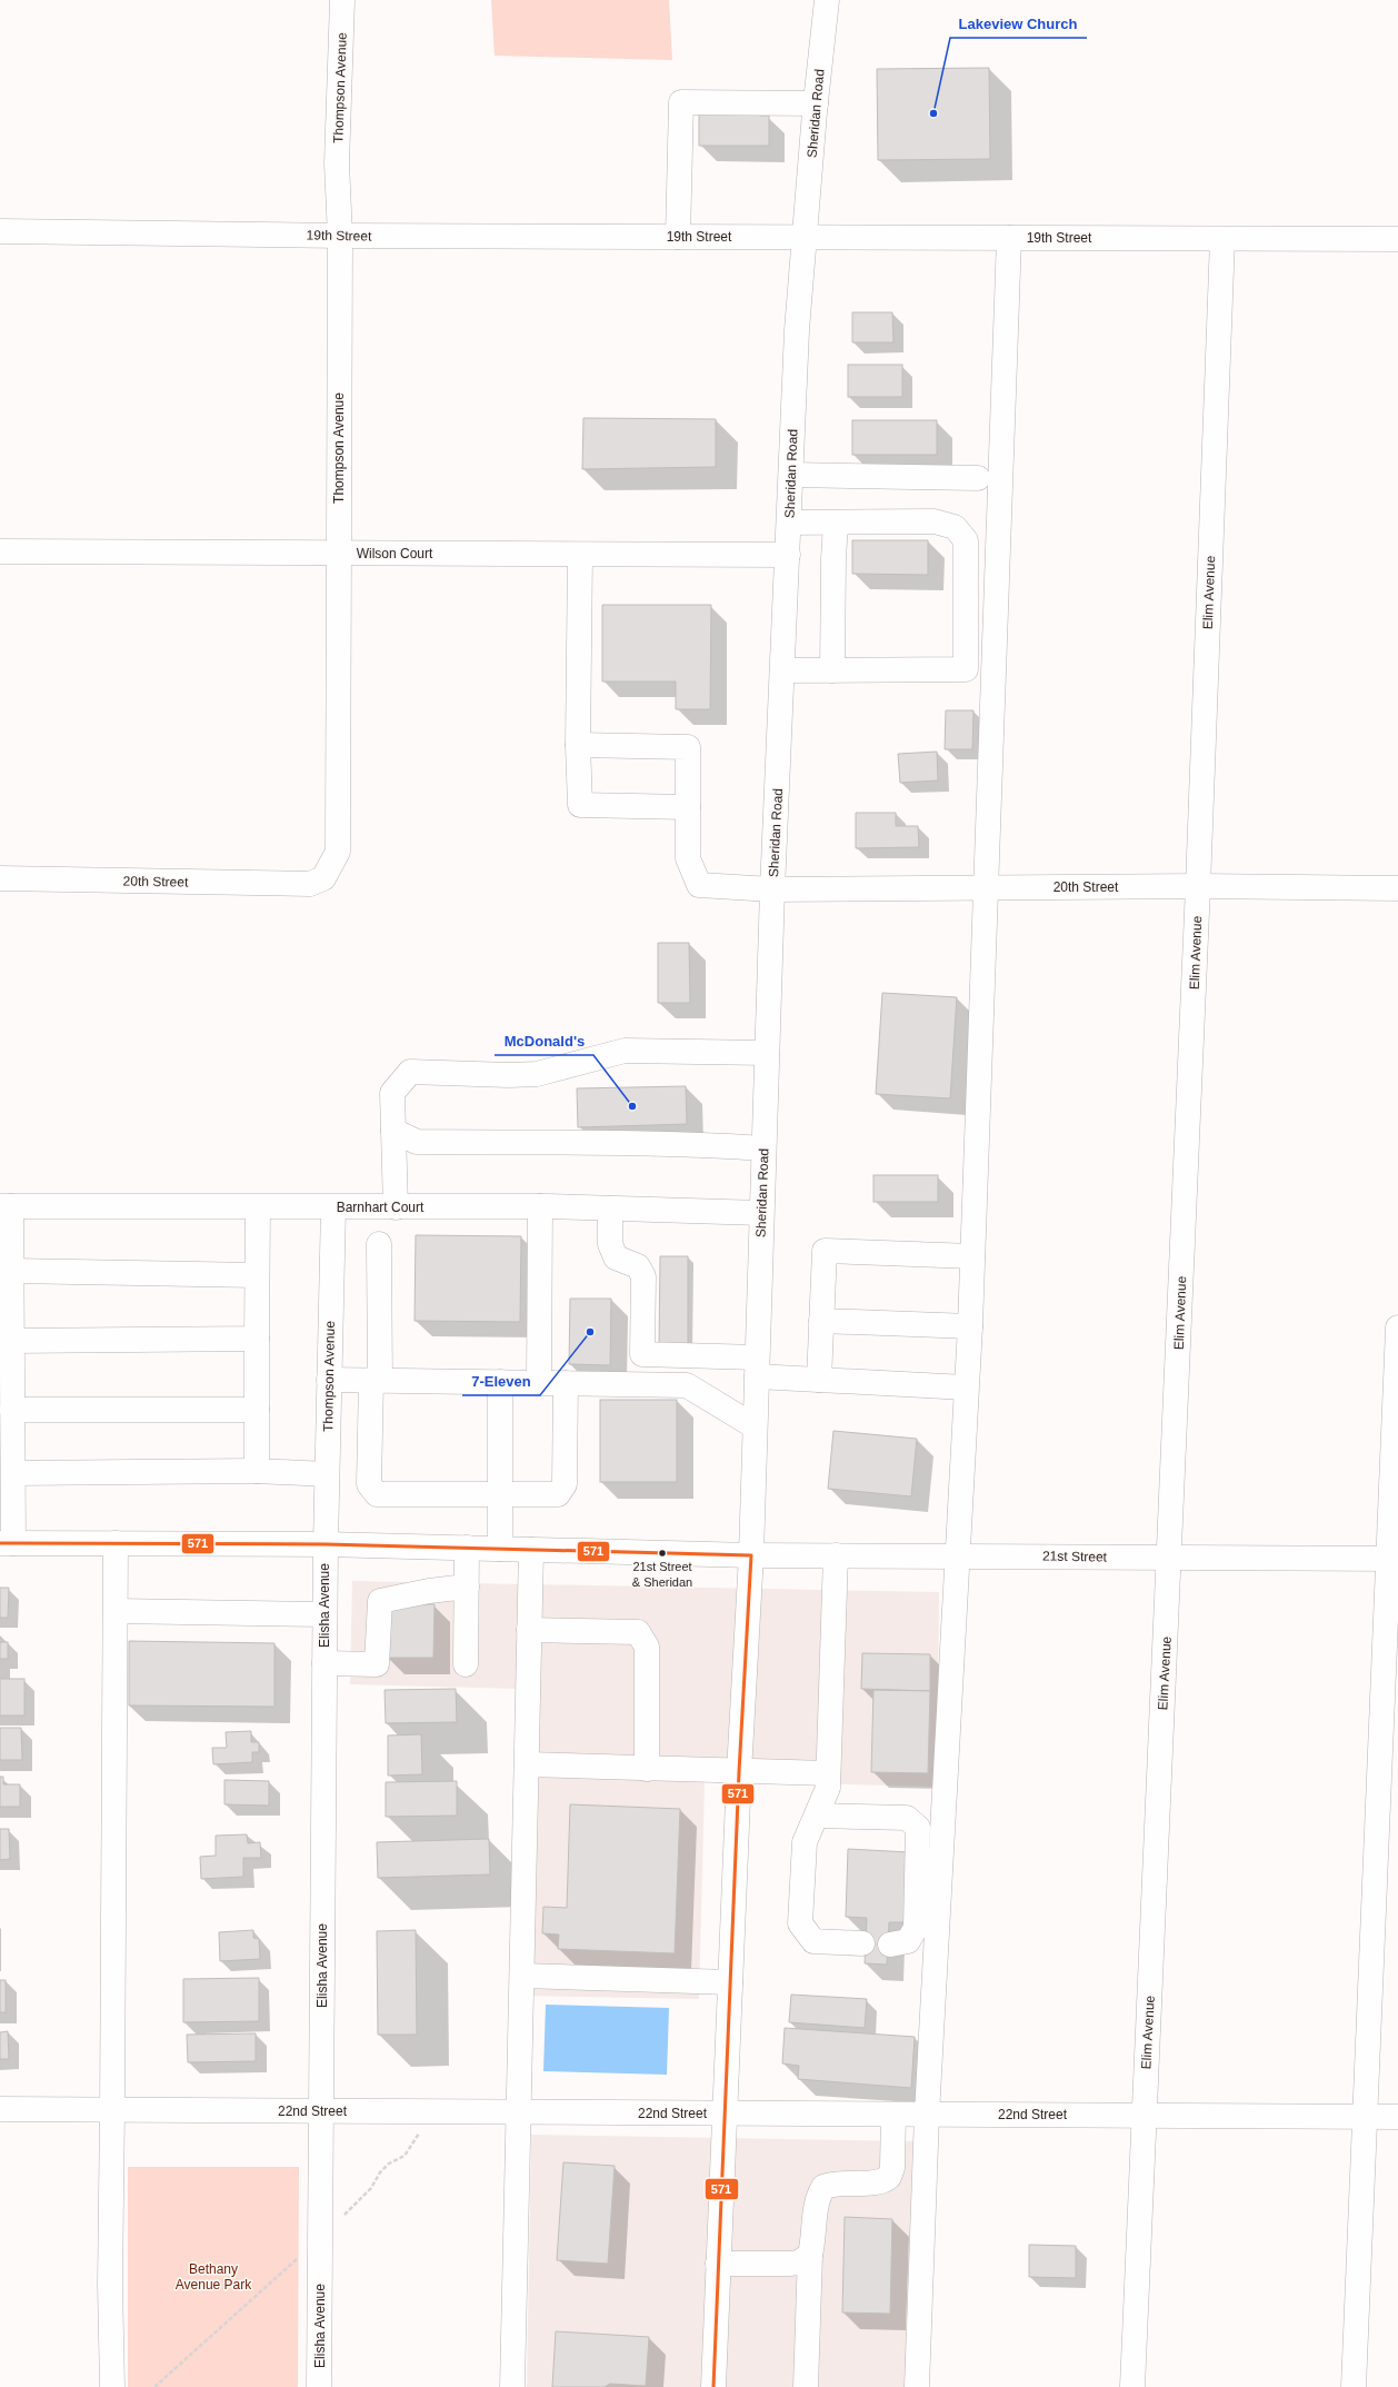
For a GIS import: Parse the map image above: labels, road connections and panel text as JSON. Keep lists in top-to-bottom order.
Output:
{
  "streets": {
    "street": [
      "Thompson Avenue",
      "Sheridan Road",
      "19th Street",
      "Wilson Court",
      "Elim Avenue",
      "20th Street",
      "Barnhart Court",
      "21st Street",
      "Elisha Avenue",
      "22nd Street"
    ]
  },
  "crossings": [
    ["Thompson Avenue", "19th Street"],
    ["Thompson Avenue", "Wilson Court"],
    ["Thompson Avenue", "20th Street"],
    ["Thompson Avenue", "Barnhart Court"],
    ["Thompson Avenue", "21st Street"],
    ["Thompson Avenue", "Elisha Avenue"],
    ["Sheridan Road", "19th Street"],
    ["Sheridan Road", "Wilson Court"],
    ["Sheridan Road", "20th Street"],
    ["Sheridan Road", "Barnhart Court"],
    ["Sheridan Road", "21st Street"],
    ["Sheridan Road", "22nd Street"],
    ["19th Street", "Elim Avenue"],
    ["Elim Avenue", "20th Street"],
    ["Elim Avenue", "21st Street"],
    ["Elim Avenue", "22nd Street"],
    ["21st Street", "Elisha Avenue"],
    ["Elisha Avenue", "22nd Street"]
  ],
  "parks": ["Bethany Avenue Park"],
  "places": [
    "Lakeview Church",
    "McDonald's",
    "7-Eleven",
    "21st Street & Sheridan"
  ],
  "lines": ["transit line 571"]
}
